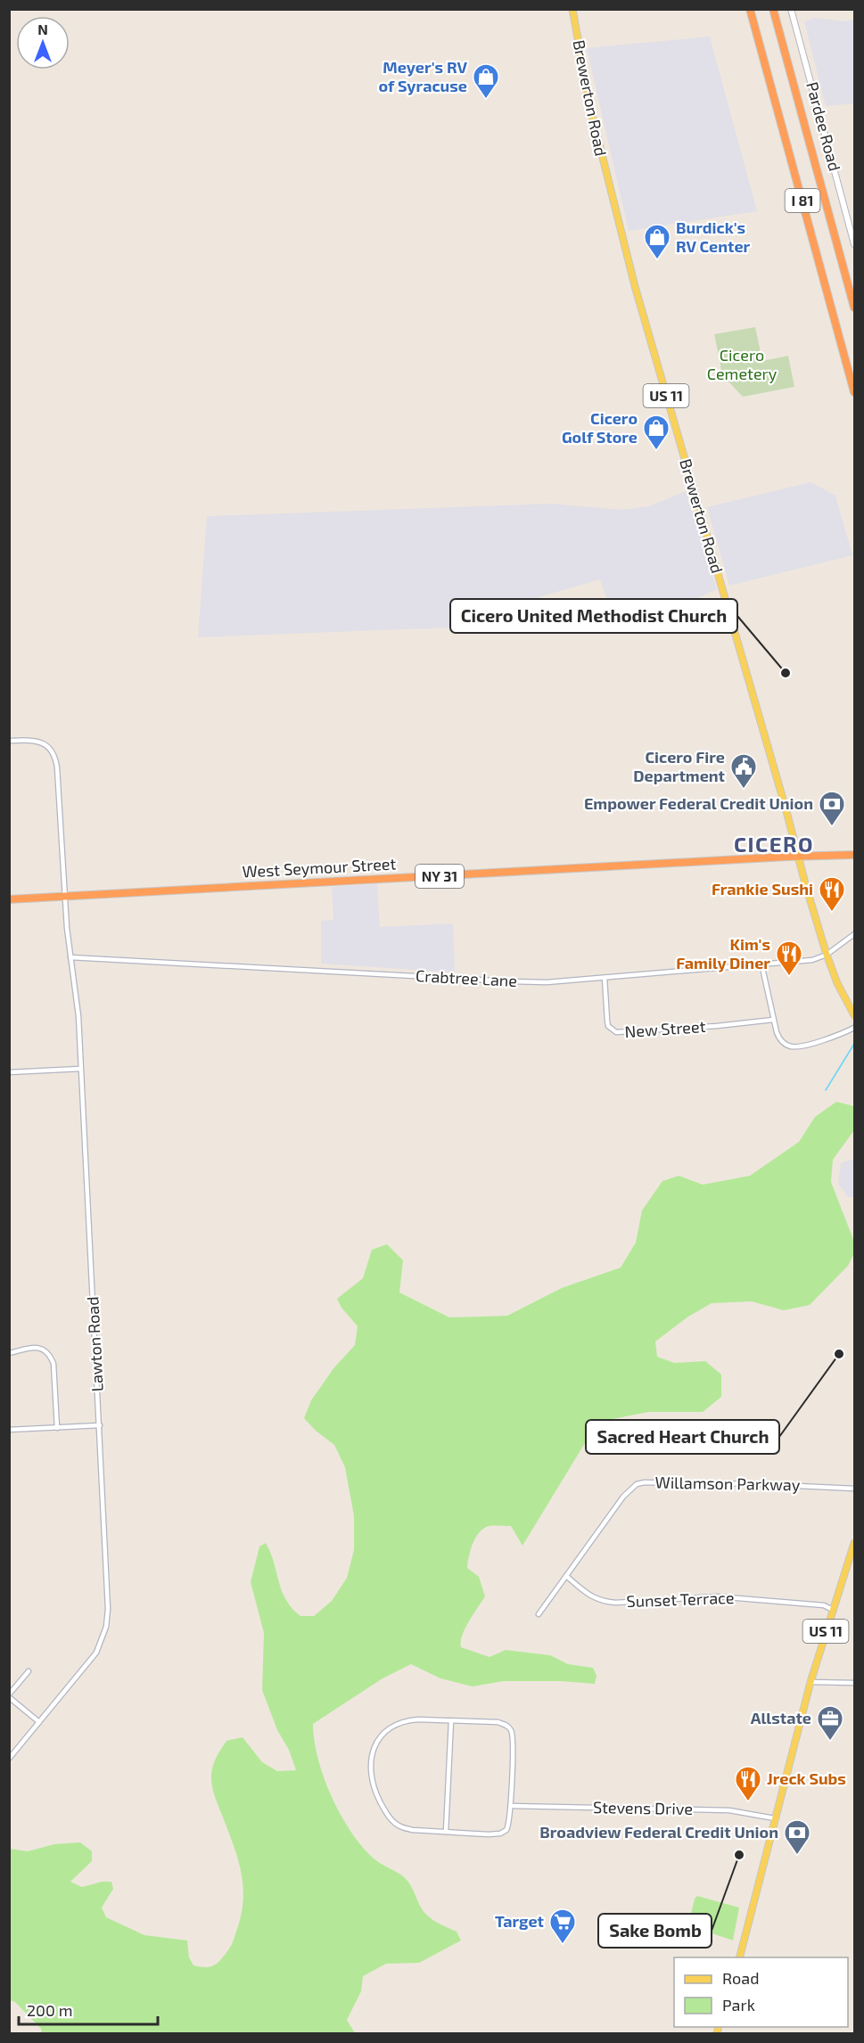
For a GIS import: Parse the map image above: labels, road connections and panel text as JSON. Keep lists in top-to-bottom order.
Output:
{
  "streets": {
    "highway": ["I 81", "West Seymour Street", "NY 31"],
    "main road": ["Brewerton Road", "US 11"],
    "street": [
      "Pardee Road",
      "Crabtree Lane",
      "New Street",
      "Lawton Road",
      "Willamson Parkway",
      "Sunset Terrace",
      "Stevens Drive"
    ]
  },
  "crossings": [
    ["Brewerton Road", "West Seymour Street"],
    ["Brewerton Road", "NY 31"],
    ["Brewerton Road", "Crabtree Lane"],
    ["US 11", "Sunset Terrace"],
    ["US 11", "Stevens Drive"],
    ["West Seymour Street", "NY 31"],
    ["West Seymour Street", "Lawton Road"],
    ["NY 31", "Lawton Road"],
    ["Crabtree Lane", "New Street"],
    ["Crabtree Lane", "Lawton Road"],
    ["Willamson Parkway", "Sunset Terrace"]
  ],
  "districts": ["CICERO"],
  "parks": ["Cicero Cemetery"],
  "places": {
    "shop": ["Meyer's RV of Syracuse", "Burdick's RV Center", "Cicero Golf Store"],
    "other": ["Cicero United Methodist Church", "Sacred Heart Church", "Sake Bomb"],
    "public building": ["Cicero Fire Department"],
    "bank": ["Empower Federal Credit Union", "Broadview Federal Credit Union"],
    "restaurant": ["Frankie Sushi", "Kim's Family Diner", "Jreck Subs"],
    "office": ["Allstate"],
    "supermarket": ["Target"]
  },
  "legend": ["Road", "Park"],
  "scale_bar": "200 m",
  "north": "top"
}
